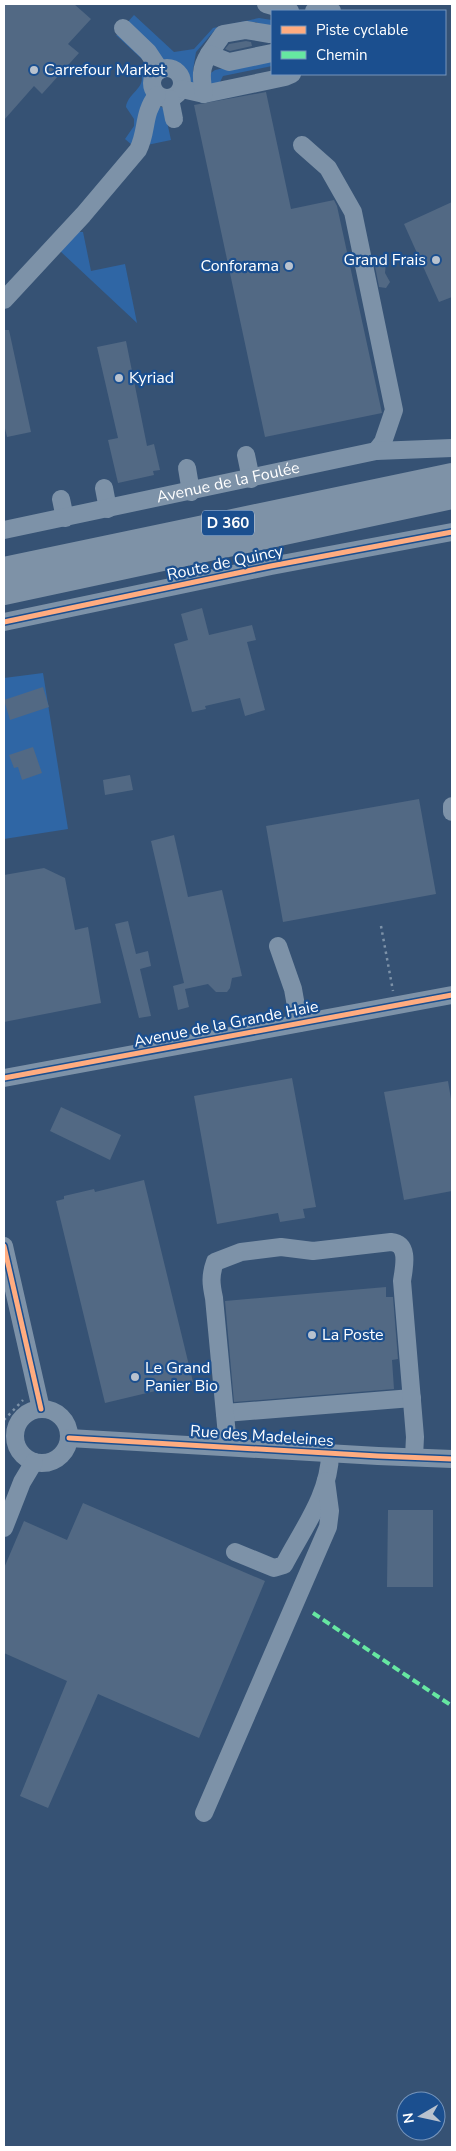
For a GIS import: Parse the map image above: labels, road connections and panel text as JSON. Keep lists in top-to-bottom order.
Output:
{
  "streets": {
    "highway": ["D 360"],
    "street": [
      "Avenue de la Foulée",
      "Route de Quincy",
      "Avenue de la Grande Haie",
      "Rue des Madeleines"
    ]
  },
  "places": [
    "Carrefour Market",
    "Grand Frais",
    "Conforama",
    "Kyriad",
    "La Poste",
    "Le Grand Panier Bio"
  ],
  "legend": ["Piste cyclable", "Chemin"],
  "north": "left"
}
